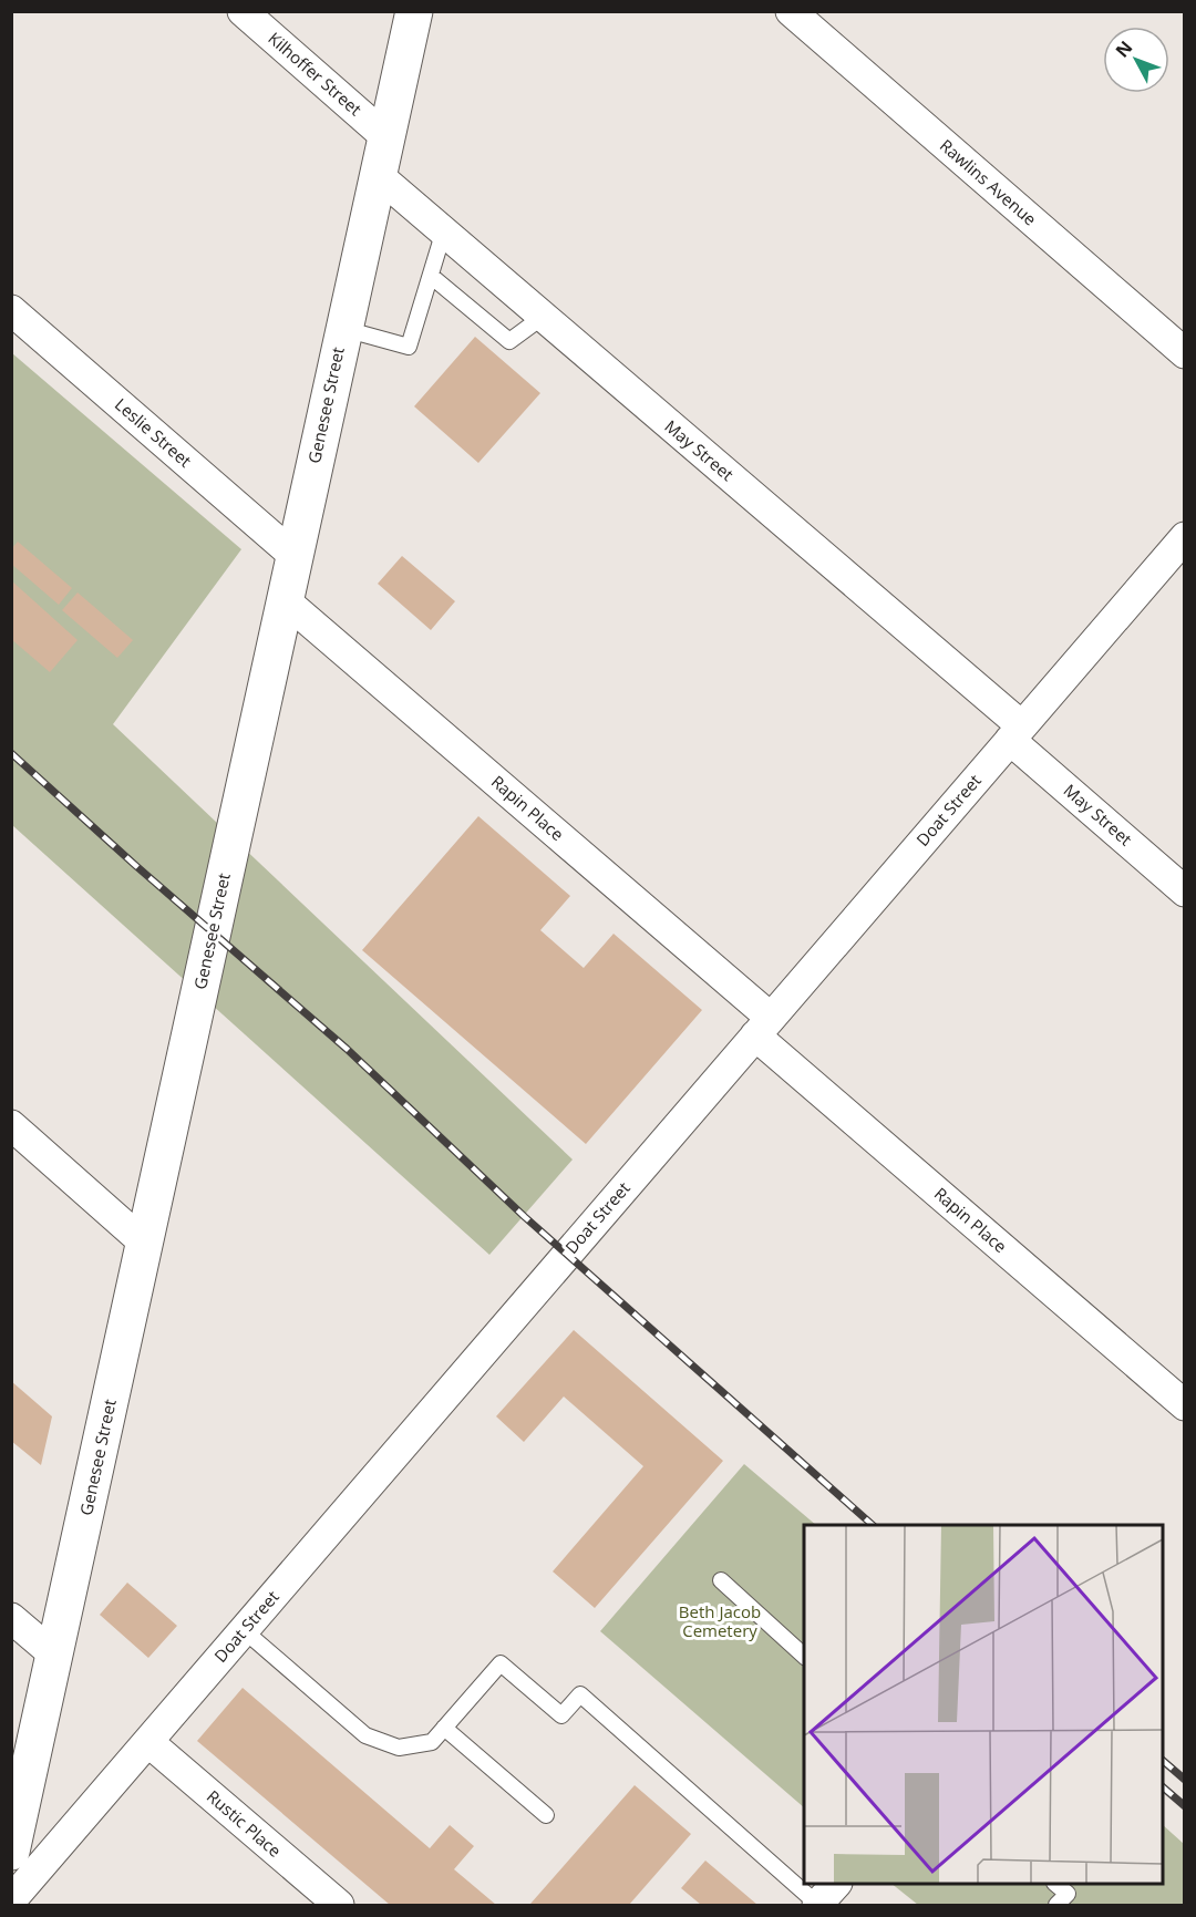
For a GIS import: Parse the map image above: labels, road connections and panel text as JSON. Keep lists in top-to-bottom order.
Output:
{
  "streets": {
    "main road": ["Genesee Street"],
    "street": [
      "Kilhoffer Street",
      "Rawlins Avenue",
      "Leslie Street",
      "May Street",
      "Rapin Place",
      "Doat Street",
      "Rustic Place"
    ]
  },
  "crossings": [
    ["Kilhoffer Street", "Genesee Street"],
    ["Genesee Street", "Leslie Street"],
    ["Genesee Street", "May Street"],
    ["Genesee Street", "Rapin Place"],
    ["May Street", "Doat Street"],
    ["Rapin Place", "Doat Street"],
    ["Doat Street", "Rustic Place"]
  ],
  "parks": ["Beth Jacob Cemetery"],
  "north": "top left"
}
